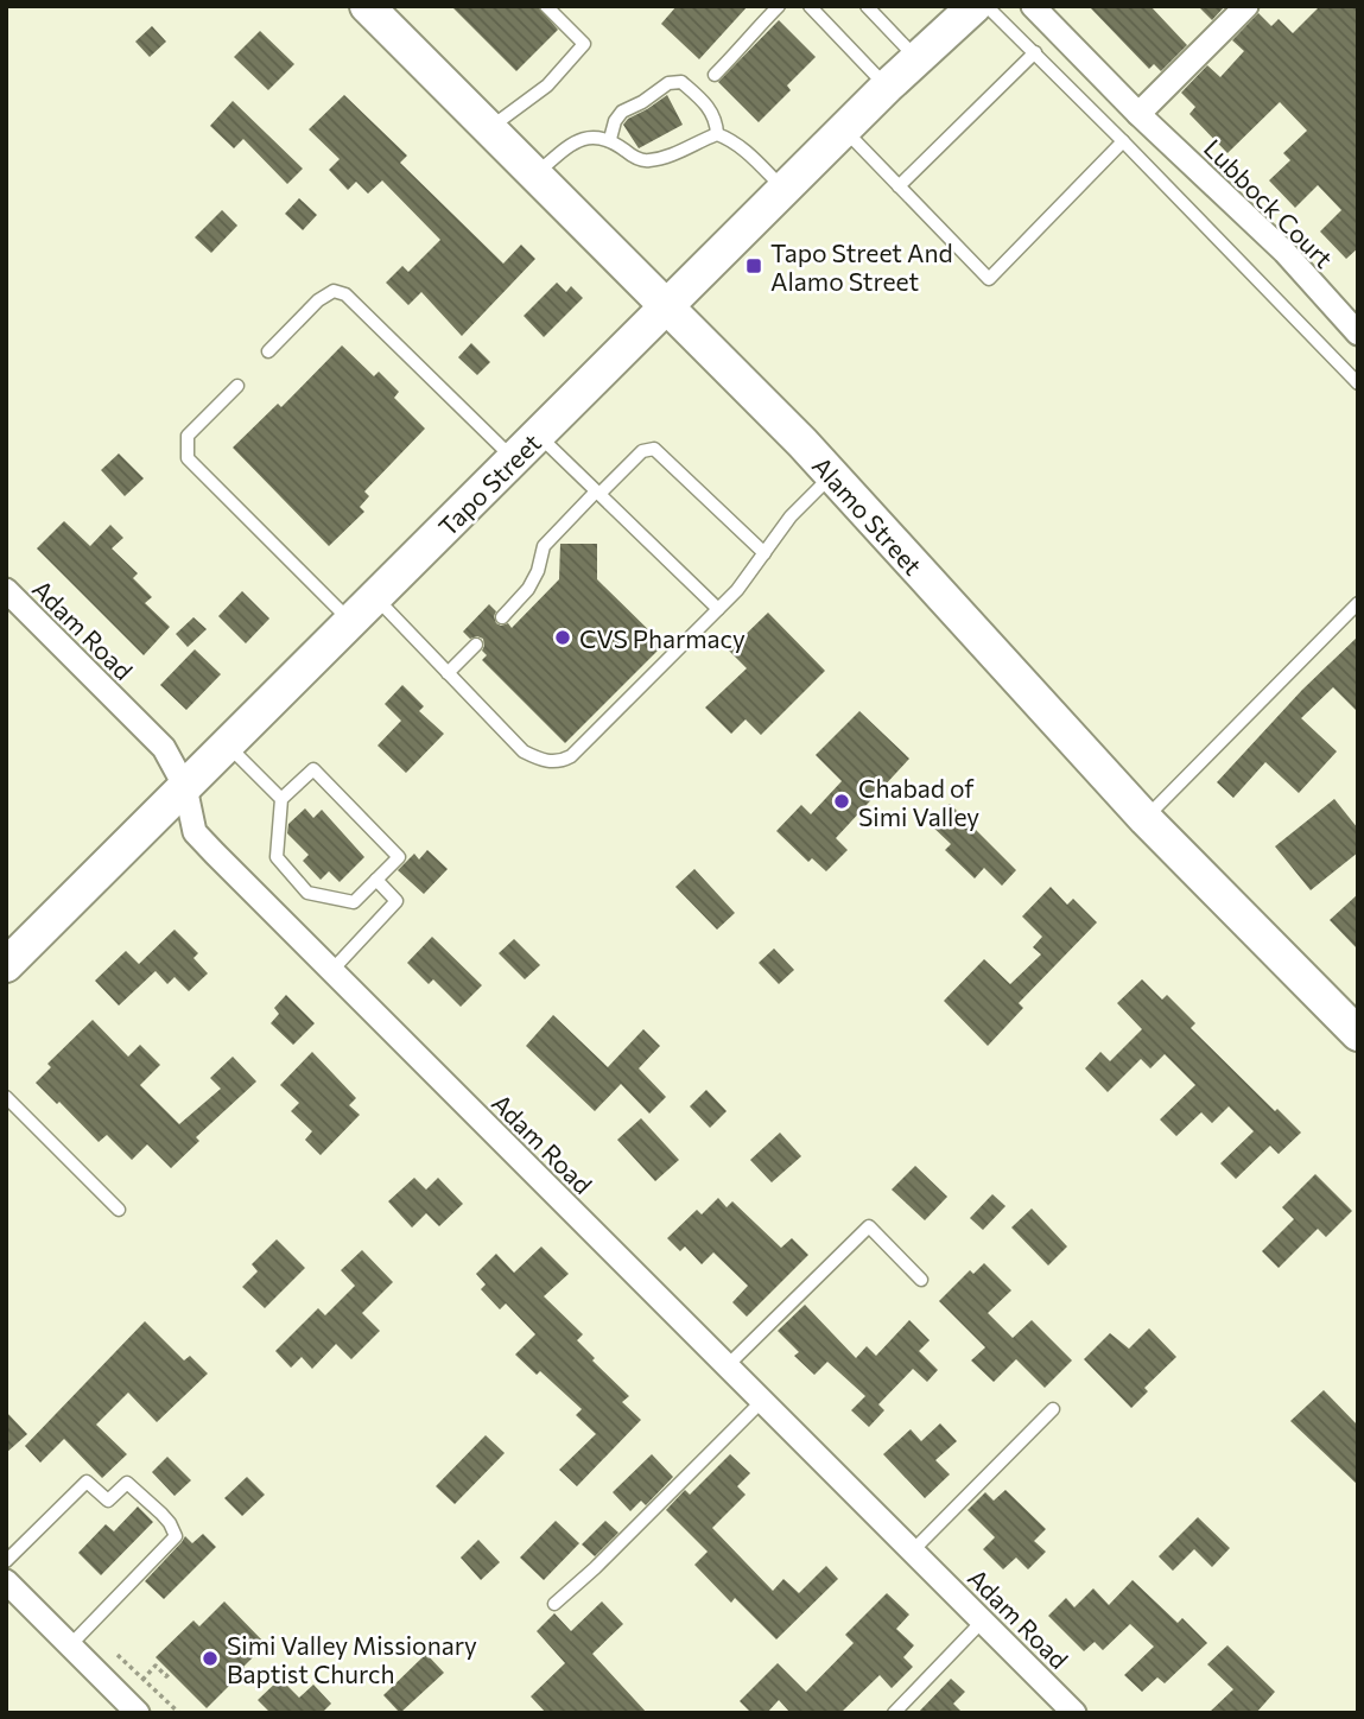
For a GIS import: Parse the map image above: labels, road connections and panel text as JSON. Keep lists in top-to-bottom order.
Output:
{
  "streets": {
    "main road": ["Tapo Street", "Alamo Street"],
    "street": ["Lubbock Court", "Adam Road"]
  },
  "crossings": [
    ["Tapo Street", "Alamo Street"],
    ["Tapo Street", "Adam Road"]
  ],
  "places": {
    "transit": ["Tapo Street And Alamo Street"],
    "other": ["CVS Pharmacy", "Chabad of Simi Valley", "Simi Valley Missionary Baptist Church"]
  }
}
